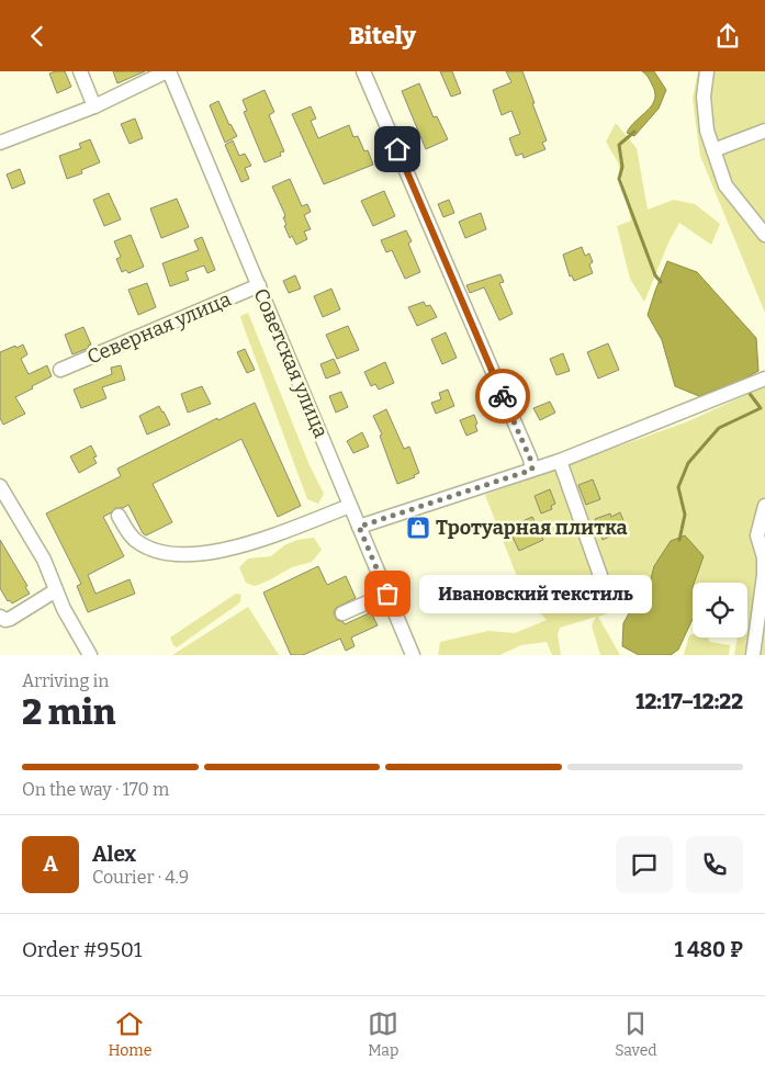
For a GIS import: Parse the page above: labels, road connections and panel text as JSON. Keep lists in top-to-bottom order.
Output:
{
  "streets": {
    "street": ["Северная улица", "Советская улица"]
  },
  "crossings": [
    ["Северная улица", "Советская улица"]
  ],
  "places": {
    "shop": ["Тротуарная плитка"],
    "other": ["Ивановский текстиль"]
  },
  "page": {
    "header": "Bitely",
    "bubble": "Ивановский текстиль",
    "heading": ["2 min", "Arriving in", "12:17–12:22"],
    "panel": [
      "Alex",
      "Courier · 4.9",
      "Order #9501",
      "1 480 ₽"
    ],
    "bar": "On the way · 170 m",
    "round": "A",
    "tabs": ["Home", "Map", "Saved"]
  }
}
